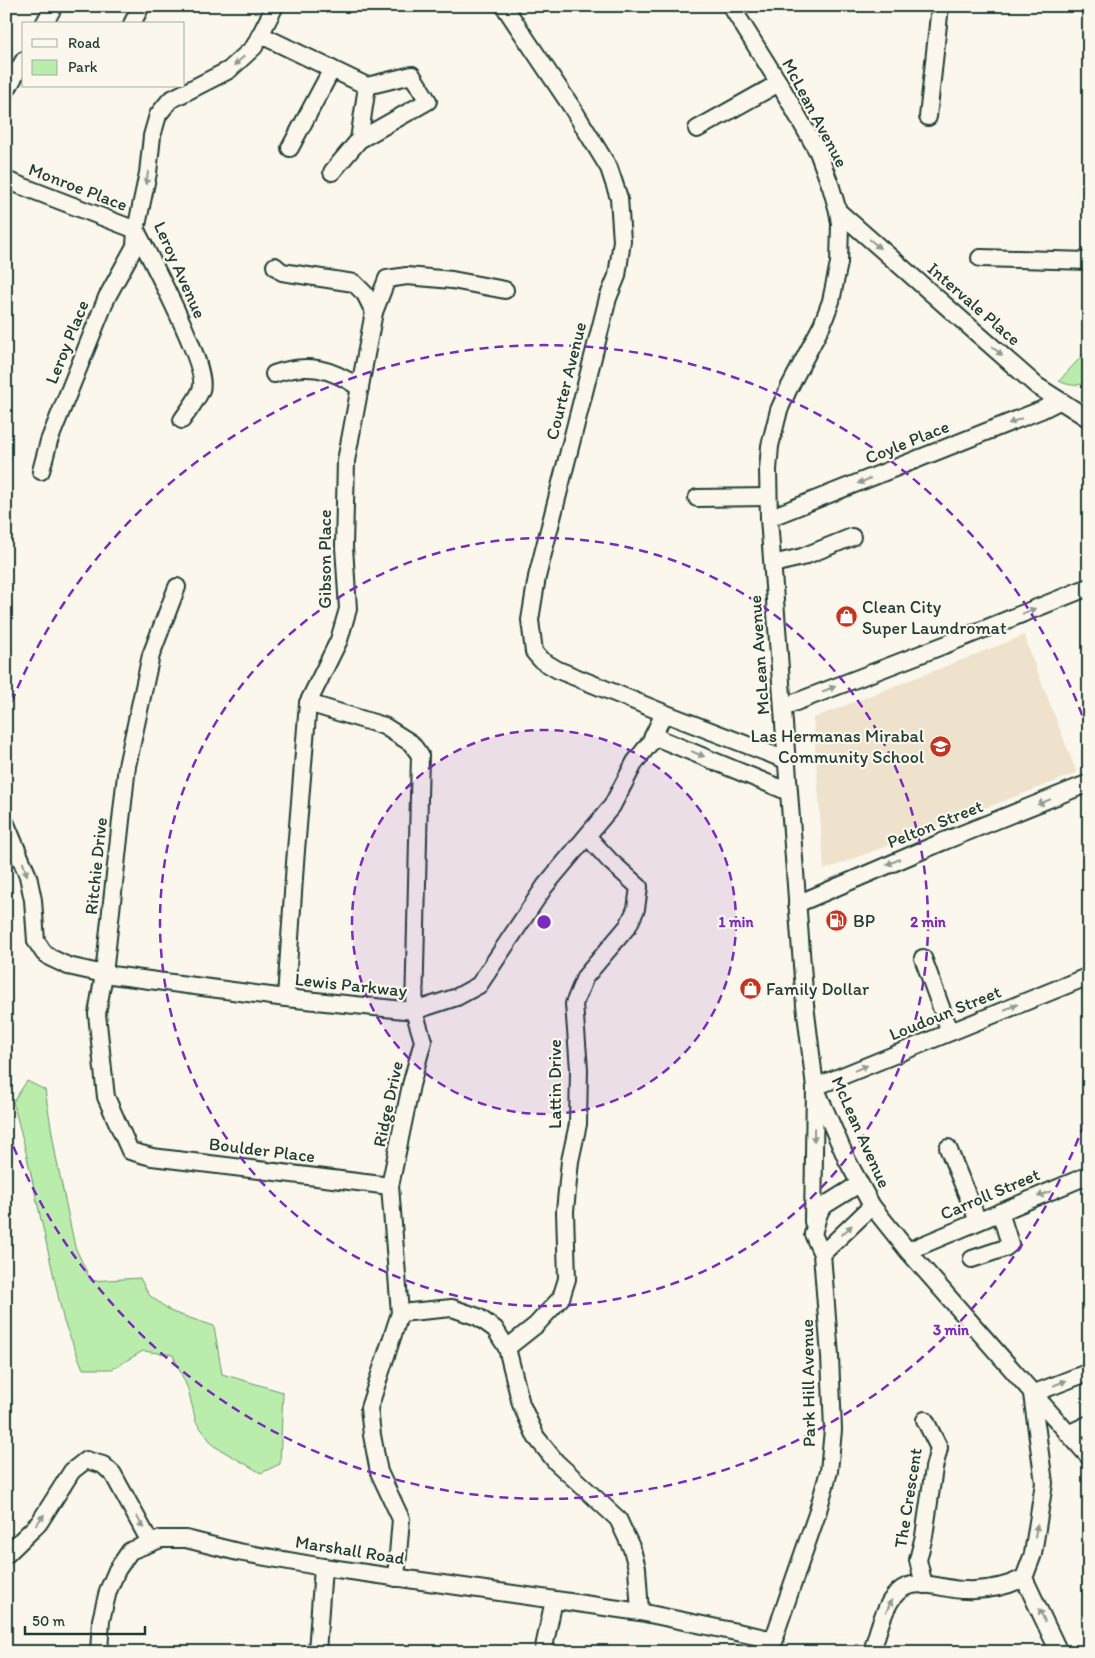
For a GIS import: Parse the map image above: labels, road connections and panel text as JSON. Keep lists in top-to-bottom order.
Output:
{
  "streets": {
    "street": [
      "McLean Avenue",
      "Monroe Place",
      "Leroy Avenue",
      "Intervale Place",
      "Leroy Place",
      "Courter Avenue",
      "Coyle Place",
      "Gibson Place",
      "Pelton Street",
      "Ritchie Drive",
      "Lewis Parkway",
      "Loudoun Street",
      "Lattin Drive",
      "Ridge Drive",
      "Boulder Place",
      "Carroll Street",
      "Park Hill Avenue",
      "The Crescent",
      "Marshall Road"
    ]
  },
  "crossings": [
    ["McLean Avenue", "Intervale Place"],
    ["McLean Avenue", "Coyle Place"],
    ["McLean Avenue", "Pelton Street"],
    ["McLean Avenue", "Loudoun Street"],
    ["McLean Avenue", "Carroll Street"],
    ["Monroe Place", "Leroy Avenue"],
    ["Monroe Place", "Leroy Place"],
    ["Leroy Avenue", "Leroy Place"],
    ["Intervale Place", "Coyle Place"],
    ["Courter Avenue", "Lewis Parkway"],
    ["Gibson Place", "Lewis Parkway"],
    ["Gibson Place", "Ridge Drive"],
    ["Ritchie Drive", "Lewis Parkway"],
    ["Ritchie Drive", "Boulder Place"],
    ["Lewis Parkway", "Lattin Drive"],
    ["Lewis Parkway", "Ridge Drive"],
    ["Ridge Drive", "Boulder Place"],
    ["Ridge Drive", "Marshall Road"],
    ["Park Hill Avenue", "Marshall Road"]
  ],
  "one_way": [
    "Intervale Place",
    "Coyle Place",
    "Pelton Street",
    "Loudoun Street",
    "Carroll Street"
  ],
  "places": {
    "shop": ["Clean City Super Laundromat", "Family Dollar"],
    "school or university": ["Las Hermanas Mirabal Community School"],
    "fuel station": ["BP"]
  },
  "legend": ["Road", "Park"],
  "scale_bar": "50 m",
  "rings": ["1 min", "2 min", "3 min"]
}
